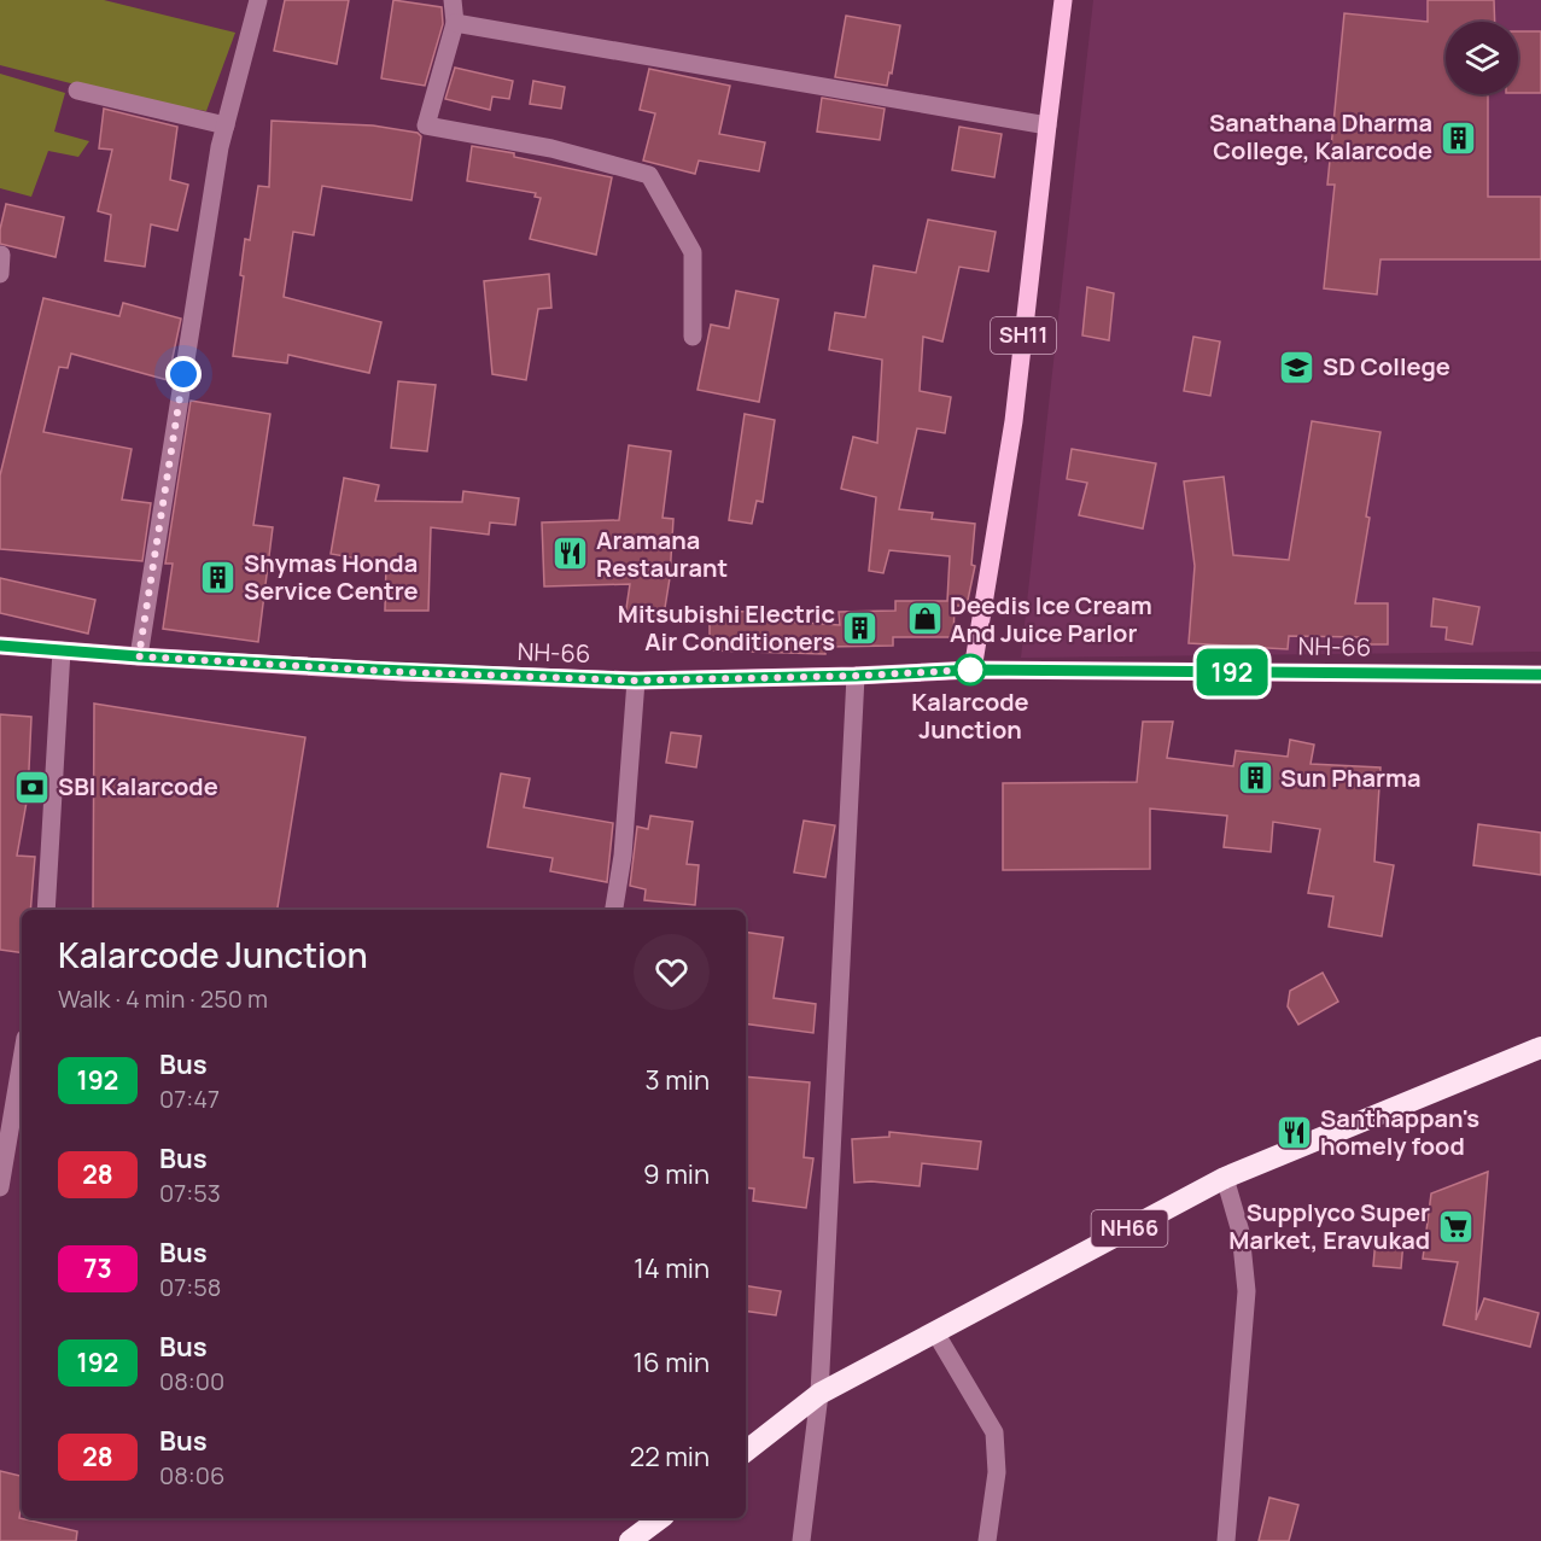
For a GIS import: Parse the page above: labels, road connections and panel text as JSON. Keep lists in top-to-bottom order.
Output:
{
  "streets": {
    "highway": ["NH66"],
    "main road": ["SH11", "NH-66"]
  },
  "crossings": [
    ["SH11", "NH-66"]
  ],
  "places": {
    "building": [
      "Sanathana Dharma College, Kalarcode",
      "Shymas Honda Service Centre",
      "Mitsubishi Electric Air Conditioners",
      "Sun Pharma"
    ],
    "school or university": ["SD College"],
    "restaurant": ["Aramana Restaurant", "Santhappan's homely food"],
    "shop": ["Deedis Ice Cream And Juice Parlor"],
    "other": ["Kalarcode Junction"],
    "bank": ["SBI Kalarcode"],
    "supermarket": ["Supplyco Super Market, Eravukad"]
  },
  "lines": ["bus line 192"],
  "page": {
    "on_map": "192",
    "heading": ["Kalarcode Junction", "Walk · 4 min · 250 m"],
    "list": [
      {
        "mark": "192",
        "name": "Bus",
        "note": "07:47",
        "value": "3 min"
      },
      {
        "mark": "28",
        "name": "Bus",
        "note": "07:53",
        "value": "9 min"
      },
      {
        "mark": "73",
        "name": "Bus",
        "note": "07:58",
        "value": "14 min"
      },
      {
        "mark": "192",
        "name": "Bus",
        "note": "08:00",
        "value": "16 min"
      },
      {
        "mark": "28",
        "name": "Bus",
        "note": "08:06",
        "value": "22 min"
      }
    ]
  }
}
